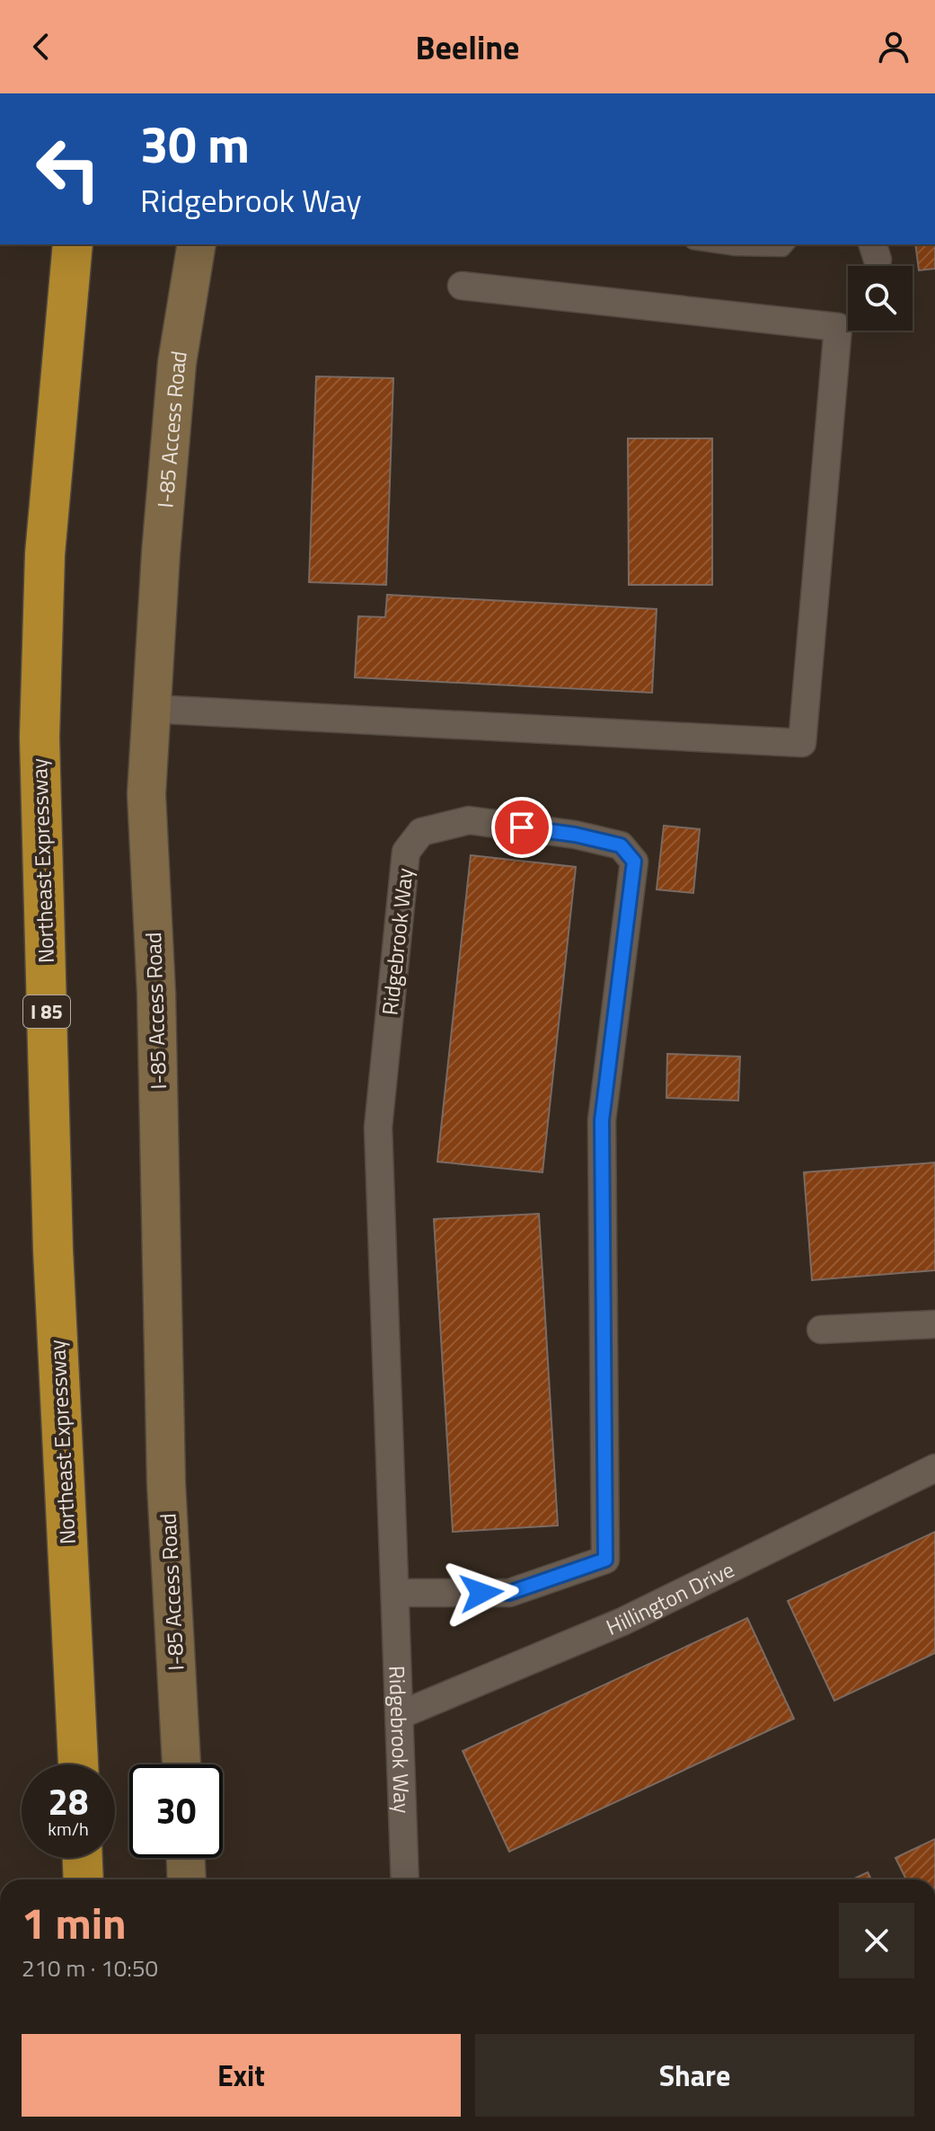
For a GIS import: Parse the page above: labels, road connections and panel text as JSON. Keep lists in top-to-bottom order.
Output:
{
  "streets": {
    "highway": ["Northeast Expressway", "I 85"],
    "main road": ["I-85 Access Road"],
    "street": ["Ridgebrook Way", "Hillington Drive"]
  },
  "crossings": [
    ["Ridgebrook Way", "Hillington Drive"]
  ],
  "page": {
    "header": "Beeline",
    "turn": ["30 m", "Ridgebrook Way"],
    "speed": "28 km/h",
    "limit": "30",
    "heading": ["1 min", "210 m · 10:50"],
    "buttons": ["Exit", "Share"]
  }
}
